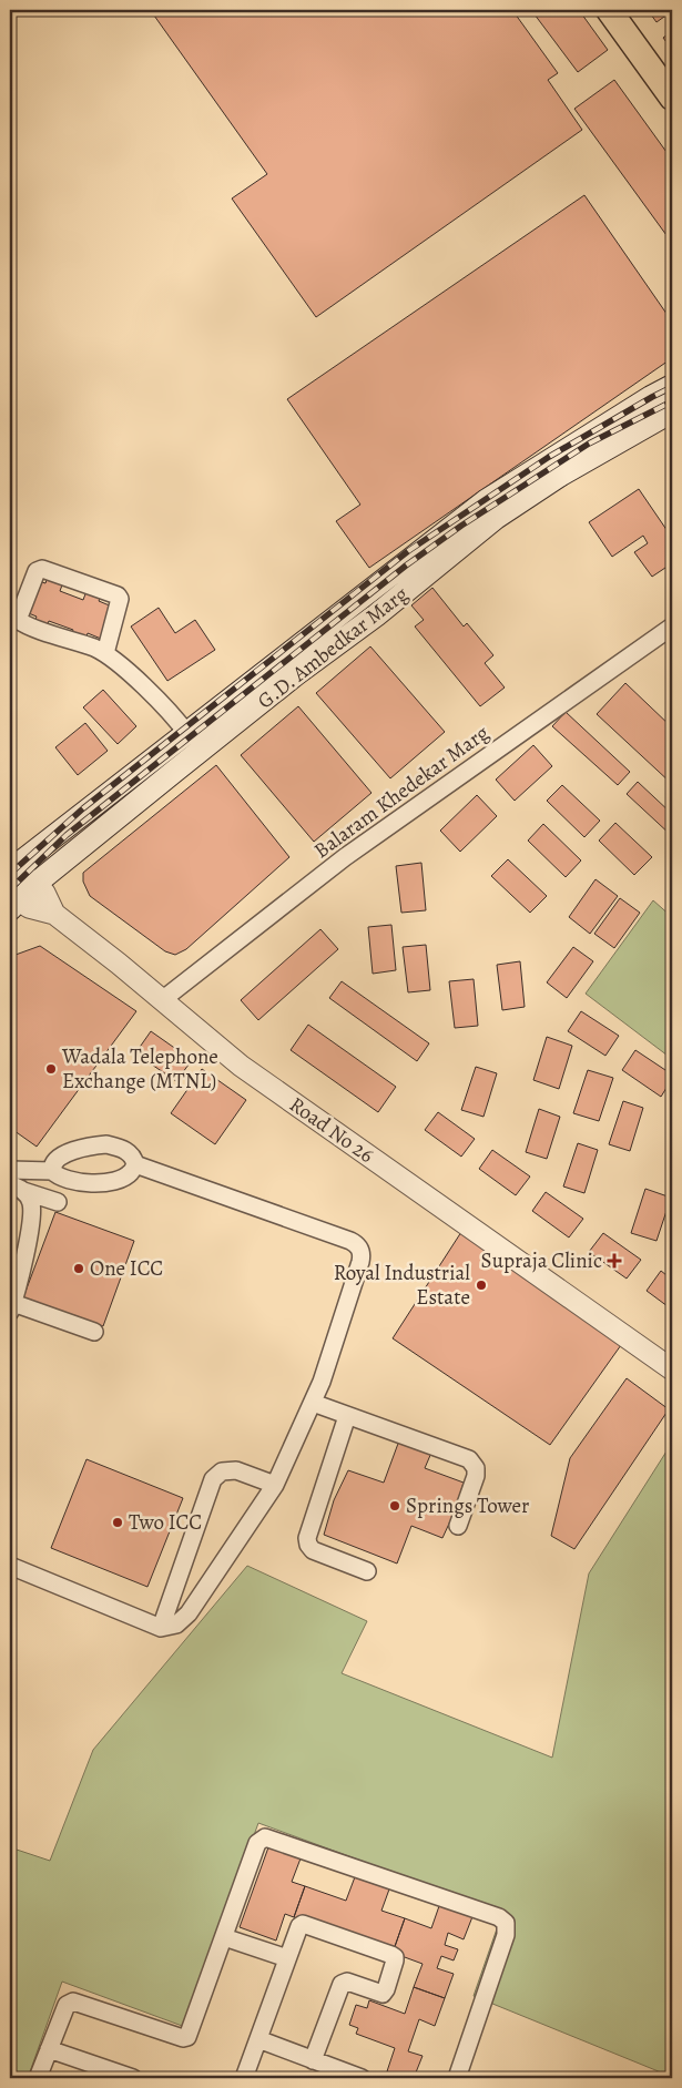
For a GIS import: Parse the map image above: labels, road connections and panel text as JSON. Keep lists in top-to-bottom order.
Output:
{
  "streets": {
    "main road": ["G.D. Ambedkar Marg"],
    "street": ["Balaram Khedekar Marg", "Road No 26"]
  },
  "crossings": [
    ["G.D. Ambedkar Marg", "Road No 26"],
    ["Balaram Khedekar Marg", "Road No 26"]
  ],
  "places": {
    "other": [
      "Wadala Telephone Exchange (MTNL)",
      "One ICC",
      "Royal Industrial Estate",
      "Springs Tower",
      "Two ICC"
    ],
    "health": ["Supraja Clinic"]
  }
}
